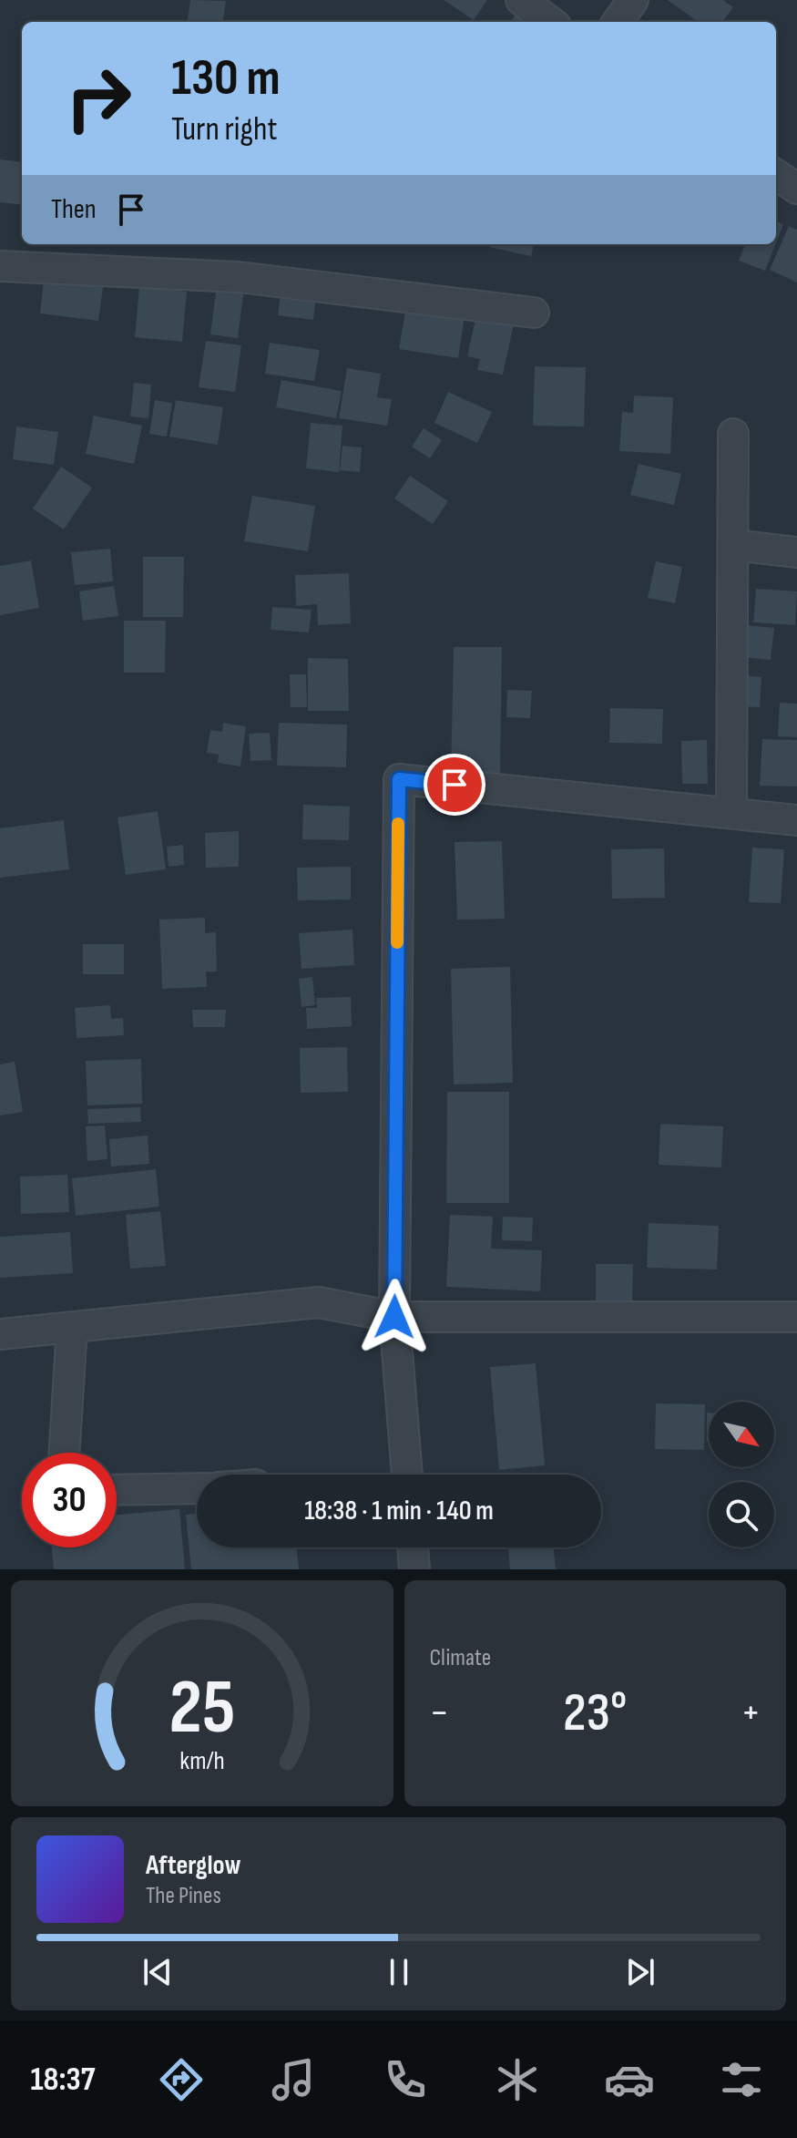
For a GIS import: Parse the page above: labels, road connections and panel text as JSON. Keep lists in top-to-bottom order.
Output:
{
  "north": "bottom right",
  "page": {
    "turn": ["130 m", "Turn right"],
    "then": "Then",
    "limit": "30",
    "trip": "18:38 · 1 min · 140 m",
    "tile": "Climate",
    "heat": ["−", "23°", "+"],
    "song": ["Afterglow", "The Pines"],
    "tabs": "18:37",
    "gauge": ["25", "km/h"]
  }
}
